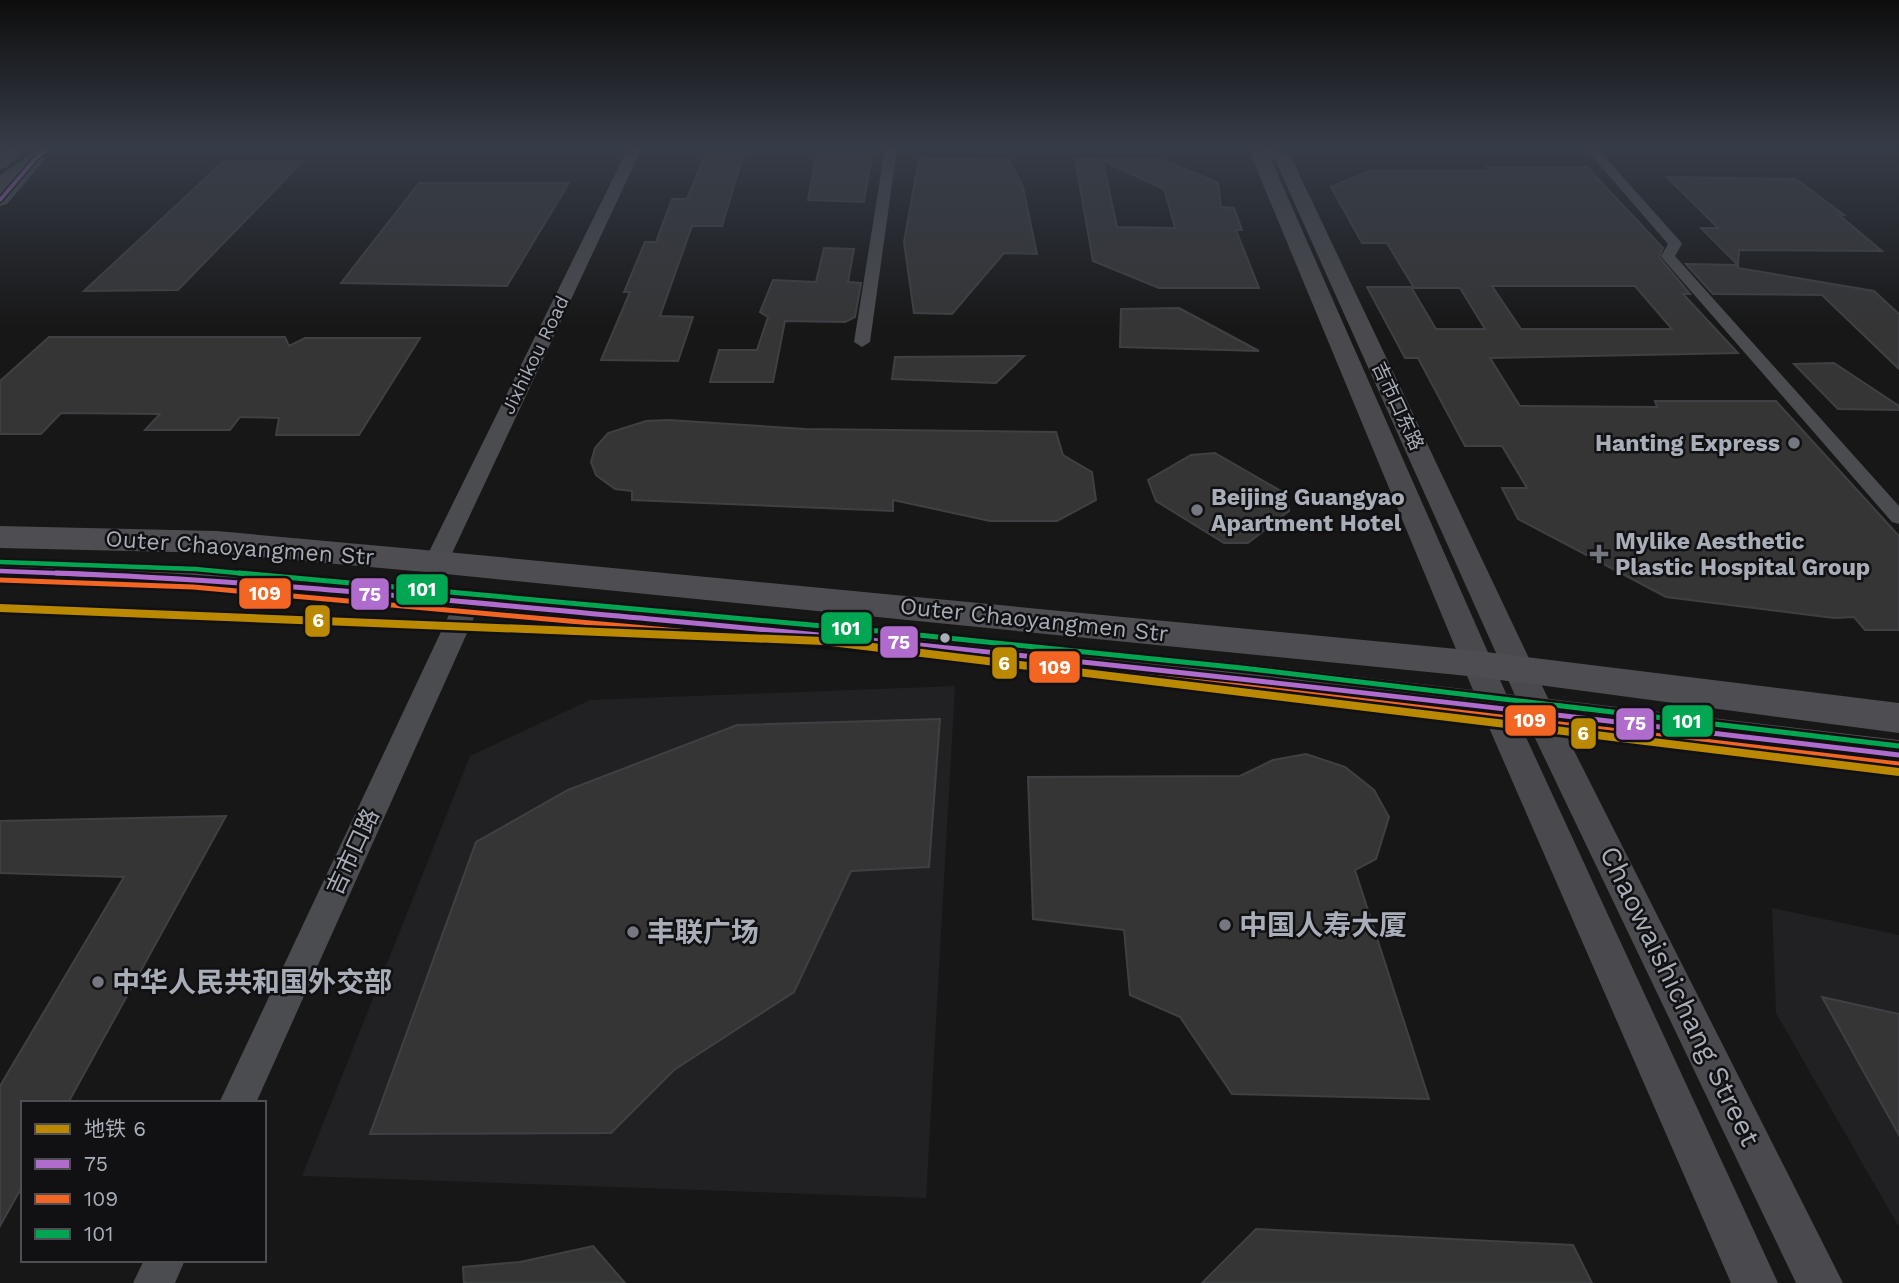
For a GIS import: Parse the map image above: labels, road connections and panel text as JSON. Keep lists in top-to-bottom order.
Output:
{
  "streets": {
    "highway": ["Outer Chaoyangmen Str"],
    "main road": ["吉市口东路", "Chaowaishichang Street"],
    "street": ["Jixhikou Road", "吉市口路"]
  },
  "crossings": [
    ["Jixhikou Road", "Outer Chaoyangmen Str"],
    ["吉市口东路", "Outer Chaoyangmen Str"],
    ["吉市口东路", "Chaowaishichang Street"]
  ],
  "places": {
    "other": [
      "Hanting Express",
      "Beijing Guangyao Apartment Hotel",
      "中国人寿大厦",
      "丰联广场",
      "中华人民共和国外交部"
    ],
    "health": ["Mylike Aesthetic Plastic Hospital Group"]
  },
  "lines": [
    "transit line 101",
    "transit line 75",
    "transit line 109",
    "metro line 6"
  ],
  "legend": [
    "地铁 6",
    "75",
    "109",
    "101"
  ]
}
